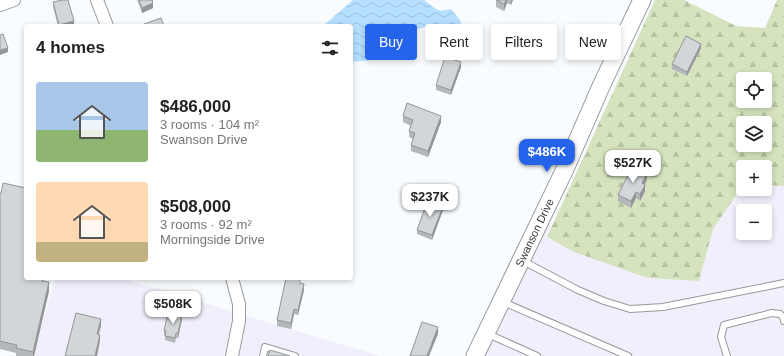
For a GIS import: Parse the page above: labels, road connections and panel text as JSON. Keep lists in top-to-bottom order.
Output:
{
  "streets": {
    "street": ["Swanson Drive"]
  },
  "page": {
    "chip": [
      "Buy",
      "Rent",
      "Filters",
      "New"
    ],
    "heading": "4 homes",
    "map_buttons": ["+", "−"],
    "list": [
      {
        "name": "$486,000",
        "note": "3 rooms · 104 m² · Swanson Drive"
      },
      {
        "name": "$508,000",
        "note": "3 rooms · 92 m² · Morningside Drive"
      }
    ],
    "price": [
      "$486K",
      "$527K",
      "$237K",
      "$508K"
    ]
  }
}
